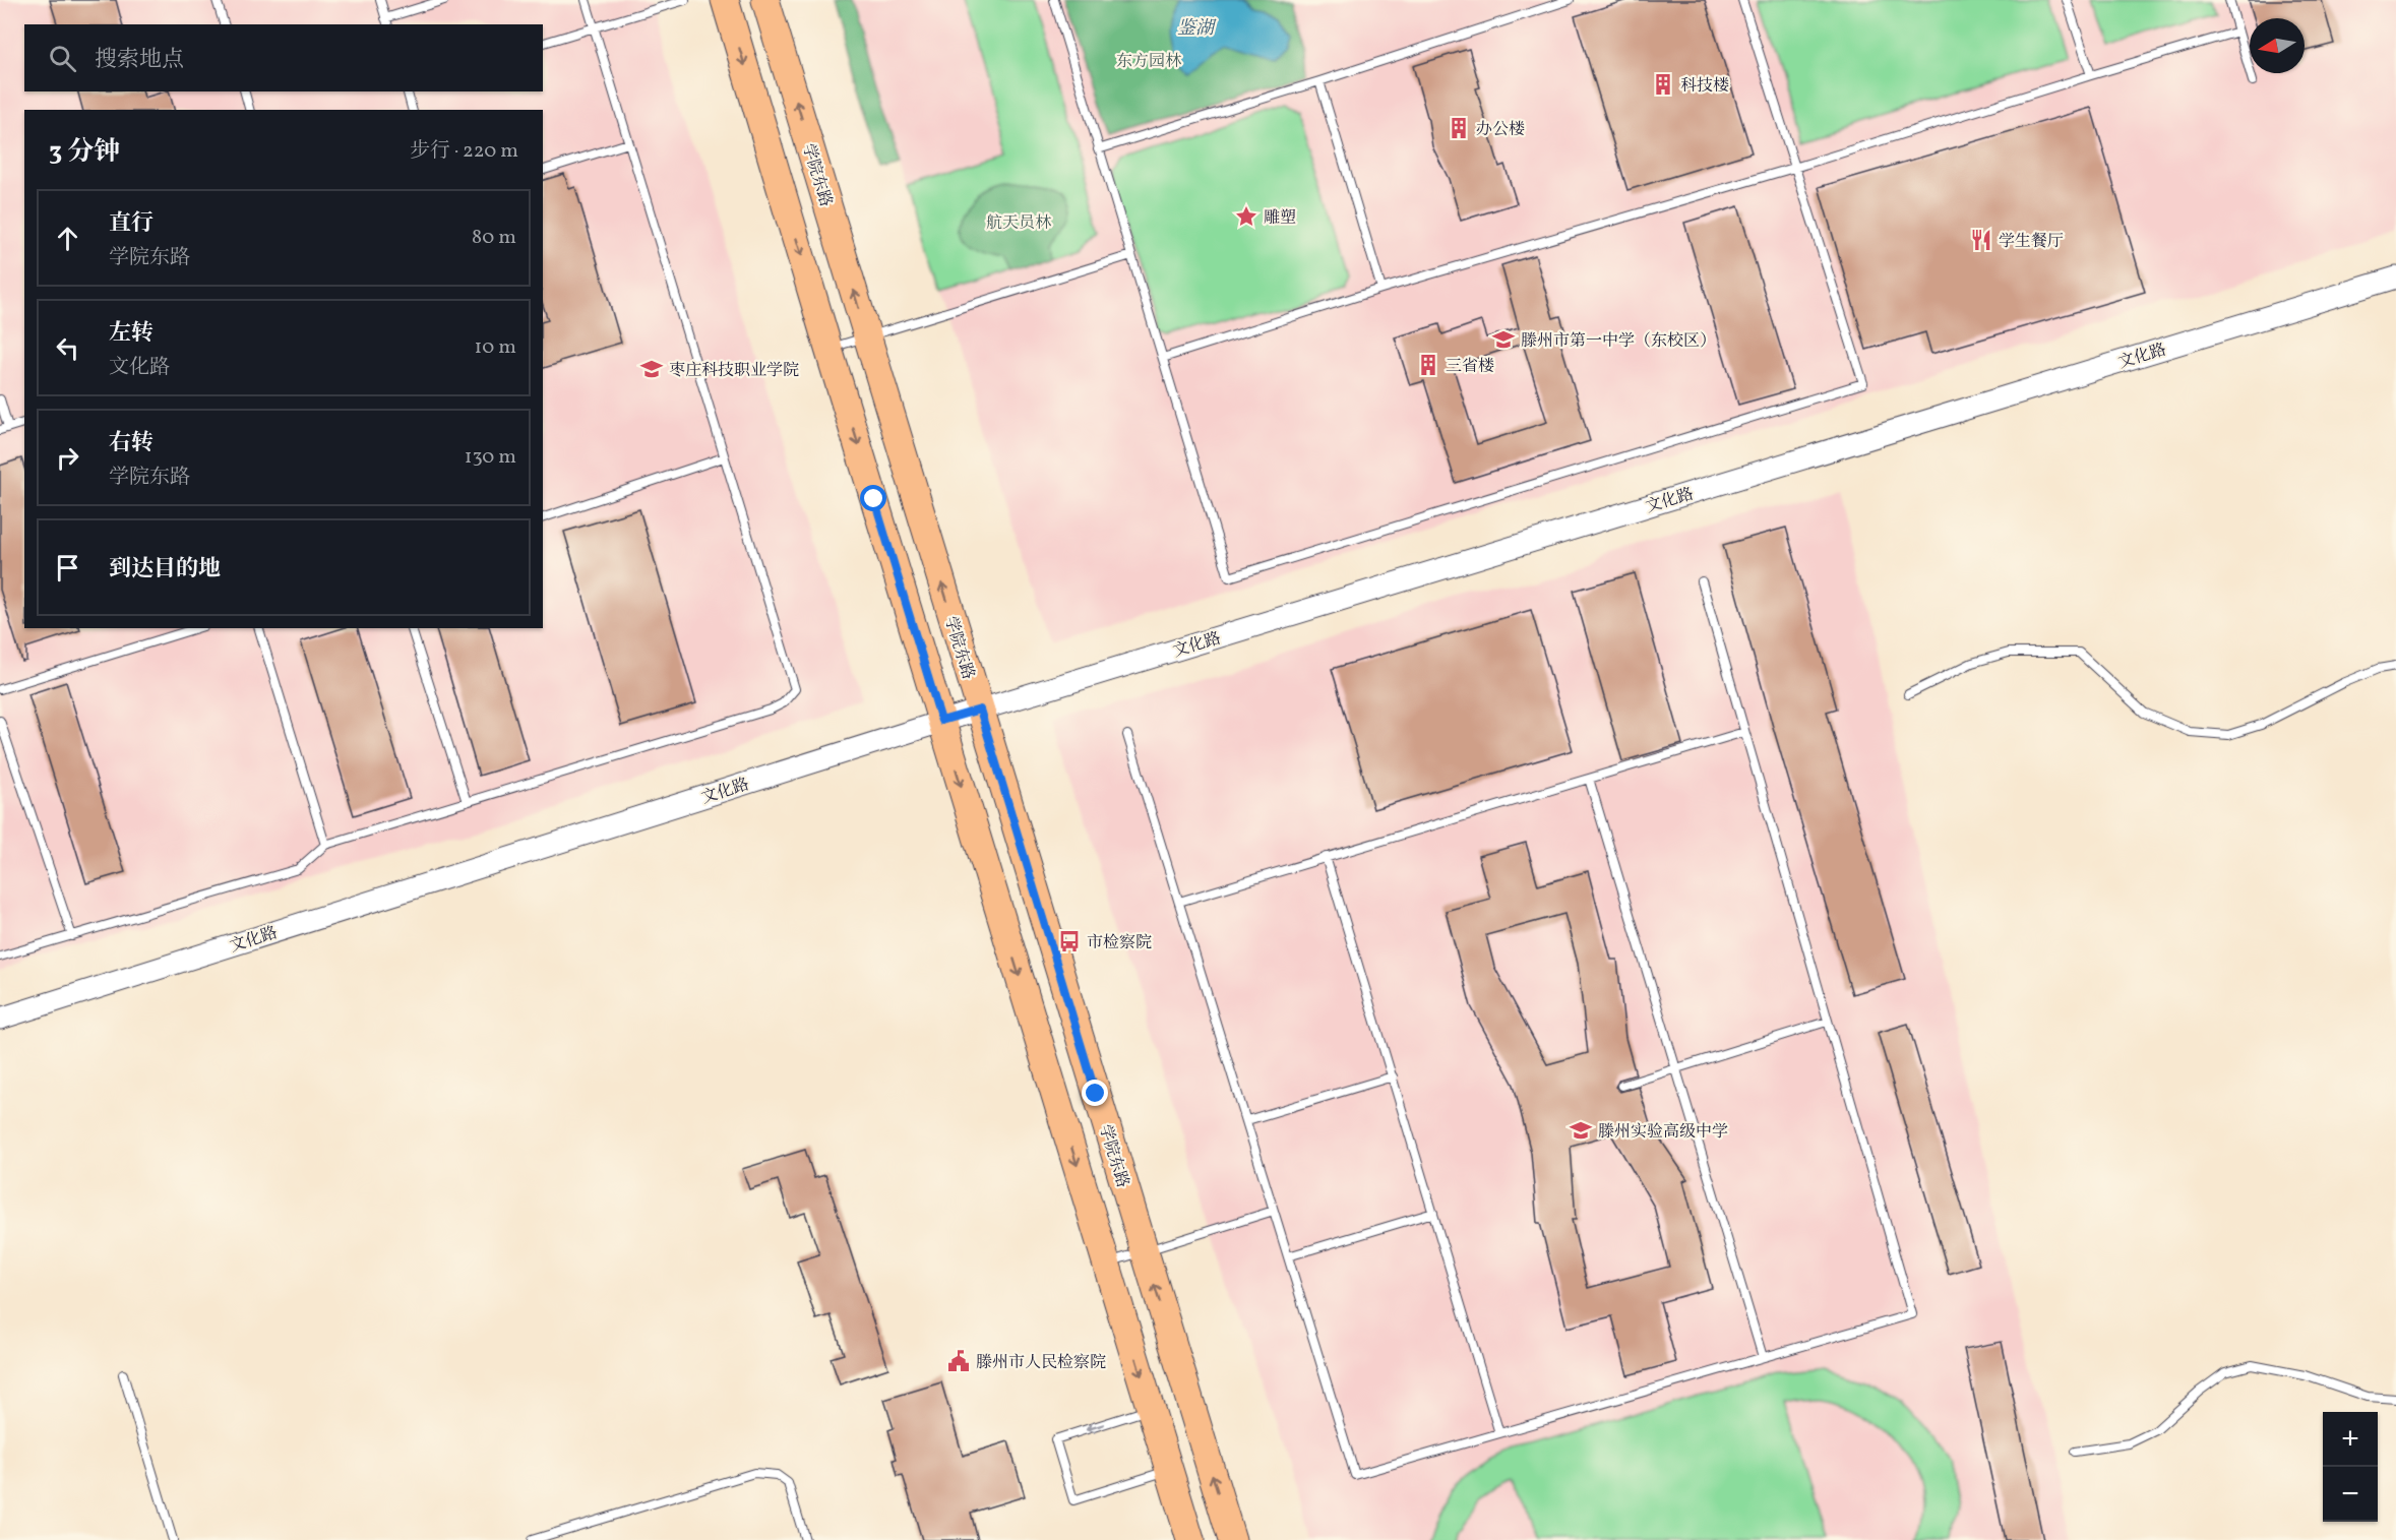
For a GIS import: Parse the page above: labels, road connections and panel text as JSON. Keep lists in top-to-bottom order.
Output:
{
  "streets": {
    "main road": ["学院东路"],
    "street": ["文化路"]
  },
  "crossings": [
    ["学院东路", "文化路"]
  ],
  "water": ["鉴湖"],
  "parks": ["东方园林", "航天员林"],
  "places": {
    "building": ["科技楼", "办公楼", "三省楼"],
    "place": ["雕塑"],
    "restaurant": ["学生餐厅"],
    "school or university": ["滕州市第一中学（东校区）", "枣庄科技职业学院", "滕州实验高级中学"],
    "bus stop": ["市检察院"],
    "public building": ["滕州市人民检察院"]
  },
  "north": "left",
  "page": {
    "search": "搜索地点",
    "heading": ["3 分钟", "步行 · 220 m"],
    "list": [
      ["直行", "学院东路", "80 m"],
      ["左转", "文化路", "10 m"],
      ["右转", "学院东路", "130 m"],
      "到达目的地"
    ],
    "map_buttons": ["+", "−"]
  }
}
